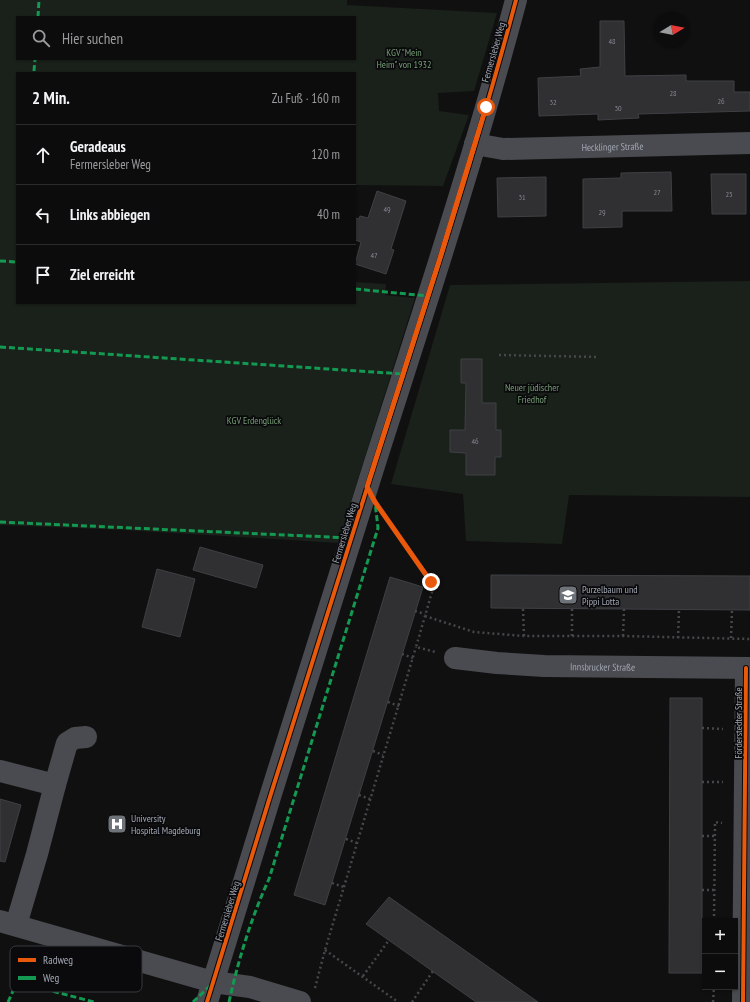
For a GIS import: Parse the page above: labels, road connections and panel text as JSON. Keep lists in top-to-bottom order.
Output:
{
  "streets": {
    "street": [
      "Fermersleber Weg",
      "Hecklinger Straße",
      "Innsbrucker Straße",
      "Förderstedter Straße"
    ]
  },
  "crossings": [
    ["Fermersleber Weg", "Hecklinger Straße"],
    ["Innsbrucker Straße", "Förderstedter Straße"]
  ],
  "parks": ["KGV \"Mein Heim\" von 1932", "Neuer jüdischer Friedhof", "KGV Erdenglück"],
  "places": {
    "school or university": ["Purzelbaum und Pippi Lotta"],
    "hospital": ["University Hospital Magdeburg"]
  },
  "house_numbers": [
    "48",
    "28",
    "26",
    "32",
    "30",
    "27",
    "25",
    "31",
    "49",
    "29",
    "47",
    "46"
  ],
  "legend": ["Radweg", "Weg"],
  "north": "right",
  "page": {
    "search": "Hier suchen",
    "heading": ["2 Min.", "Zu Fuß · 160 m"],
    "list": [
      ["Geradeaus", "Fermersleber Weg", "120 m"],
      ["Links abbiegen", "40 m"],
      "Ziel erreicht"
    ],
    "map_buttons": ["+", "−"]
  }
}
